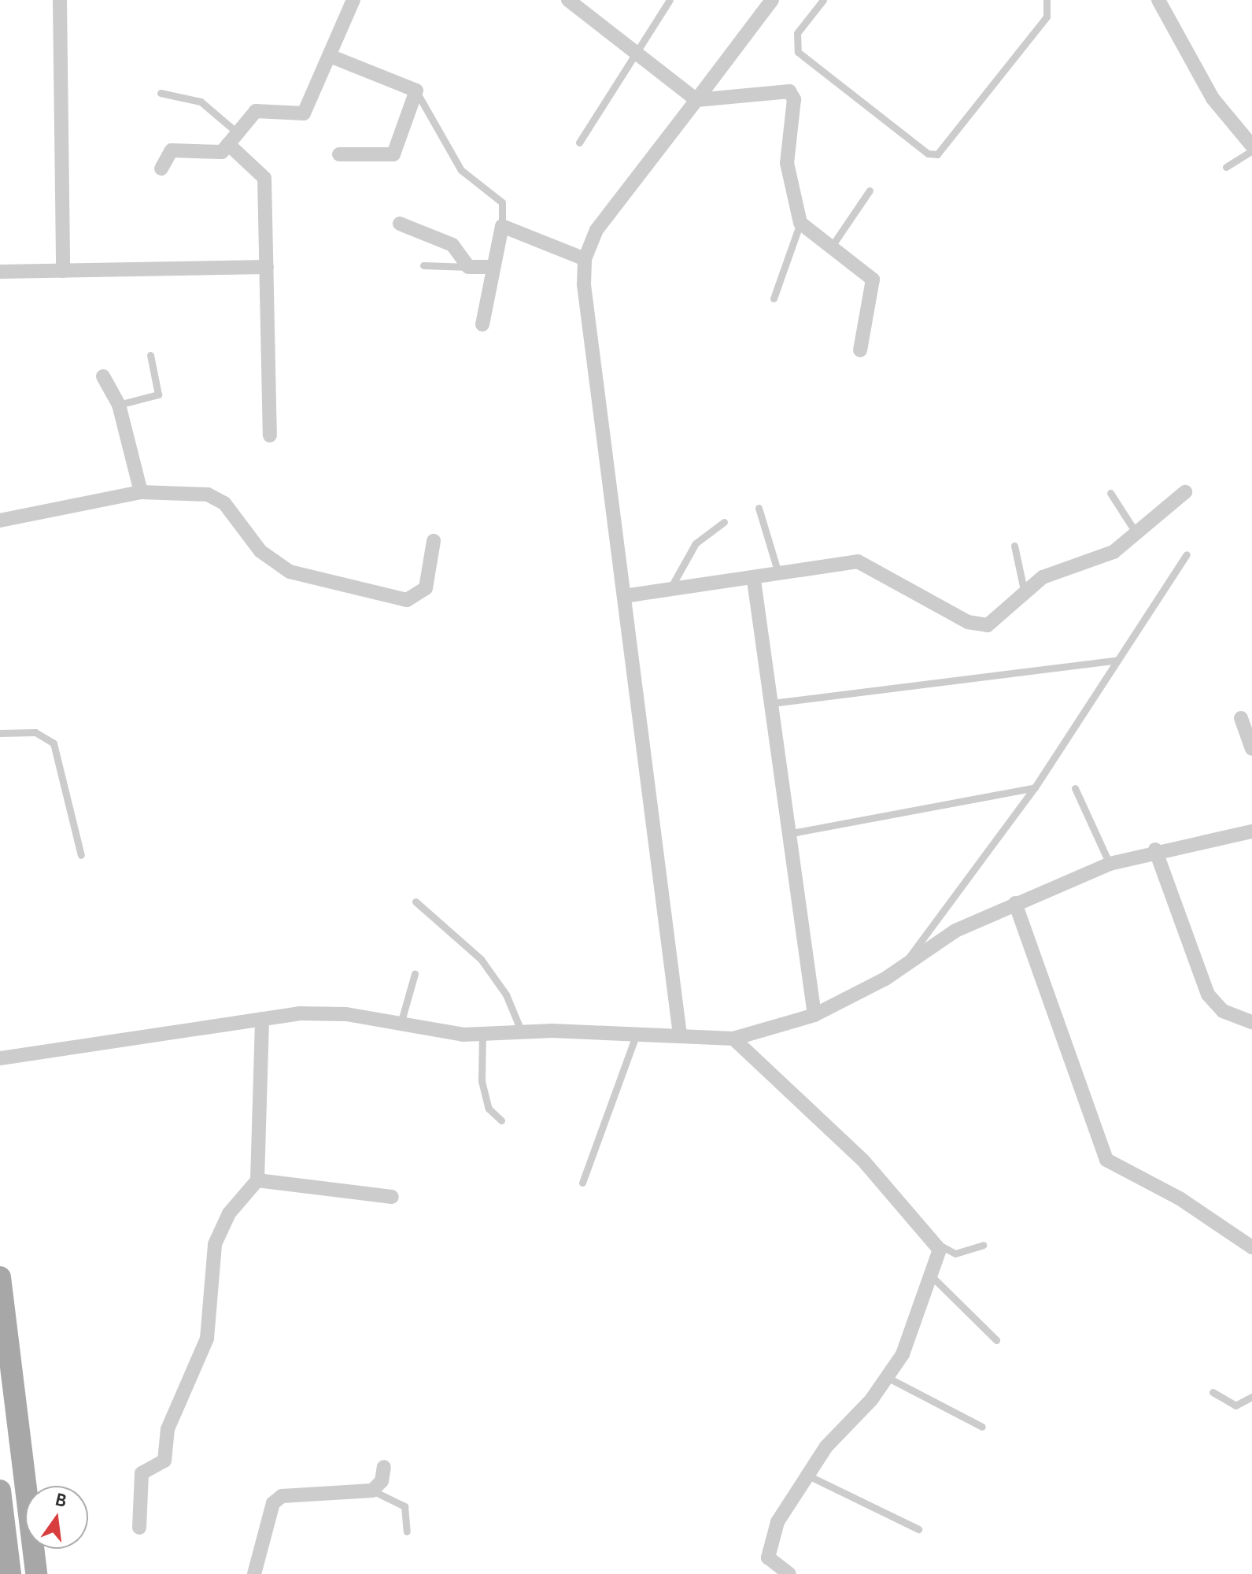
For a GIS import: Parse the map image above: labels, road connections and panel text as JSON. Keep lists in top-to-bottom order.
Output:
{
  "north": "top"
}
